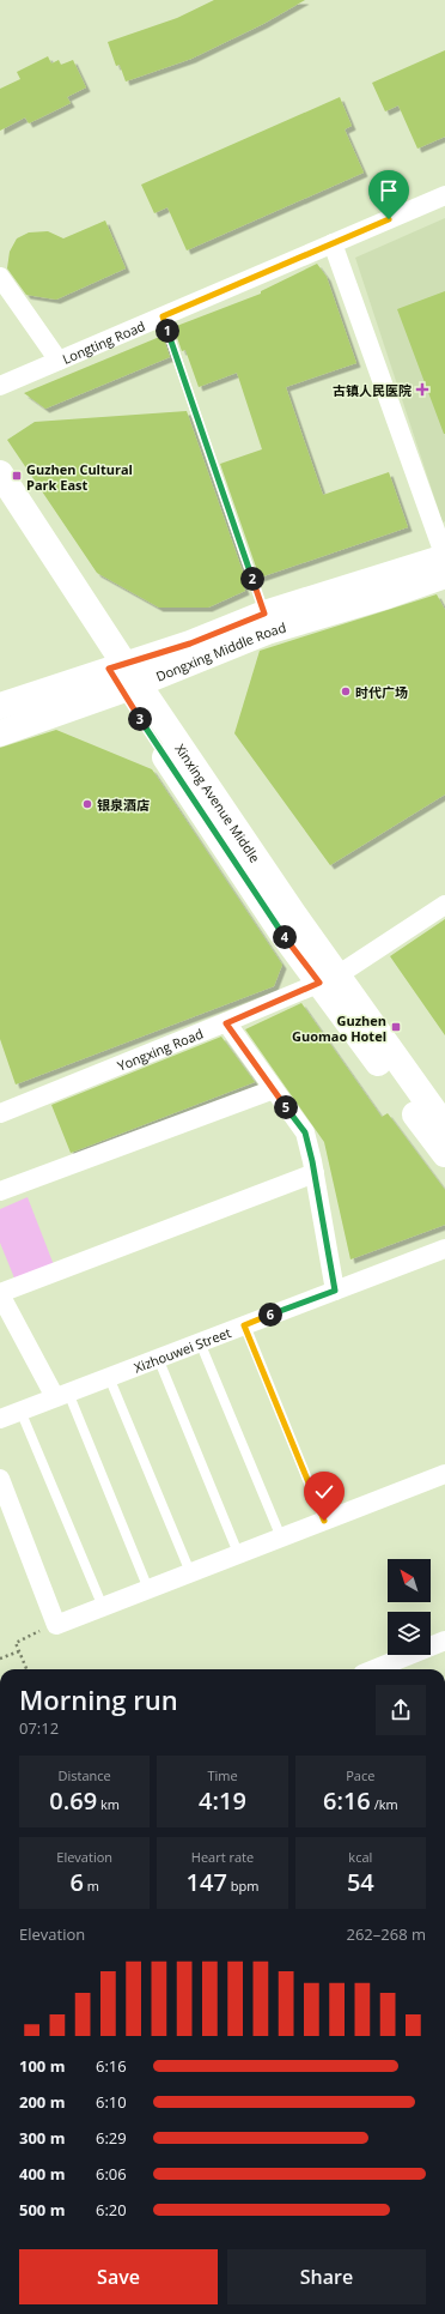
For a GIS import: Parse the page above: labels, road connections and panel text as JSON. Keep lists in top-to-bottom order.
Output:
{
  "streets": {
    "main road": ["Dongxing Middle Road", "Xinxing Avenue Middle"],
    "street": ["Longting Road", "Yongxing Road", "Xizhouwei Street"]
  },
  "crossings": [
    ["Dongxing Middle Road", "Xinxing Avenue Middle"],
    ["Xinxing Avenue Middle", "Yongxing Road"]
  ],
  "places": {
    "health": ["古镇人民医院"],
    "transit": ["Guzhen Cultural Park East", "Guzhen Guomao Hotel"],
    "other": ["时代广场", "银泉酒店"]
  },
  "north": "top left",
  "page": {
    "pins": [
      "1",
      "2",
      "3",
      "4",
      "5",
      "6"
    ],
    "heading": ["Morning run", "07:12"],
    "stats": [
      ["Distance", "0.69 km"],
      ["Time", "4:19"],
      ["Pace", "6:16 /km"],
      ["Elevation", "6 m"],
      ["Heart rate", "147 bpm"],
      ["kcal", "54"]
    ],
    "chart": ["Elevation", "262–268 m"],
    "list": [
      {
        "name": "100 m",
        "note": "6:16"
      },
      {
        "name": "200 m",
        "note": "6:10"
      },
      {
        "name": "300 m",
        "note": "6:29"
      },
      {
        "name": "400 m",
        "note": "6:06"
      },
      {
        "name": "500 m",
        "note": "6:20"
      }
    ],
    "buttons": ["Save", "Share"]
  }
}
